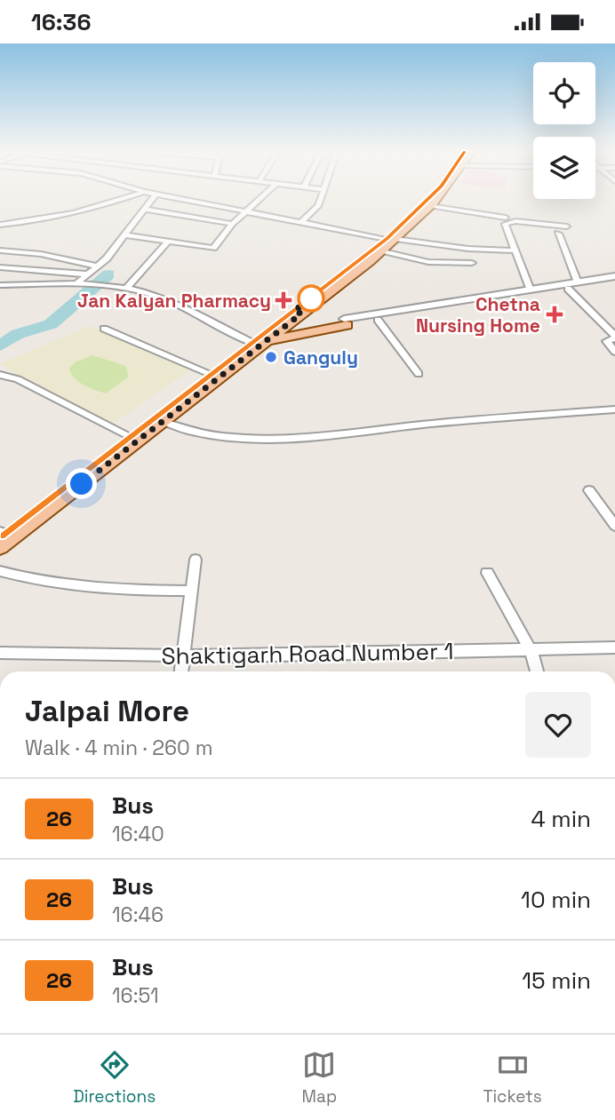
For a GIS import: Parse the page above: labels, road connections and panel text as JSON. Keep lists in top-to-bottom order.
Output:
{
  "streets": {
    "street": ["Shaktigarh Road Number 1"]
  },
  "places": {
    "health": ["Jan Kalyan Pharmacy", "Chetna Nursing Home"],
    "other": ["Ganguly"]
  },
  "lines": ["bus line 26"],
  "page": {
    "status": "16:36",
    "heading": ["Jalpai More", "Walk · 4 min · 260 m"],
    "list": [
      {
        "mark": "26",
        "name": "Bus",
        "note": "16:40",
        "value": "4 min"
      },
      {
        "mark": "26",
        "name": "Bus",
        "note": "16:46",
        "value": "10 min"
      },
      {
        "mark": "26",
        "name": "Bus",
        "note": "16:51",
        "value": "15 min"
      }
    ],
    "tabs": ["Directions", "Map", "Tickets"]
  }
}
